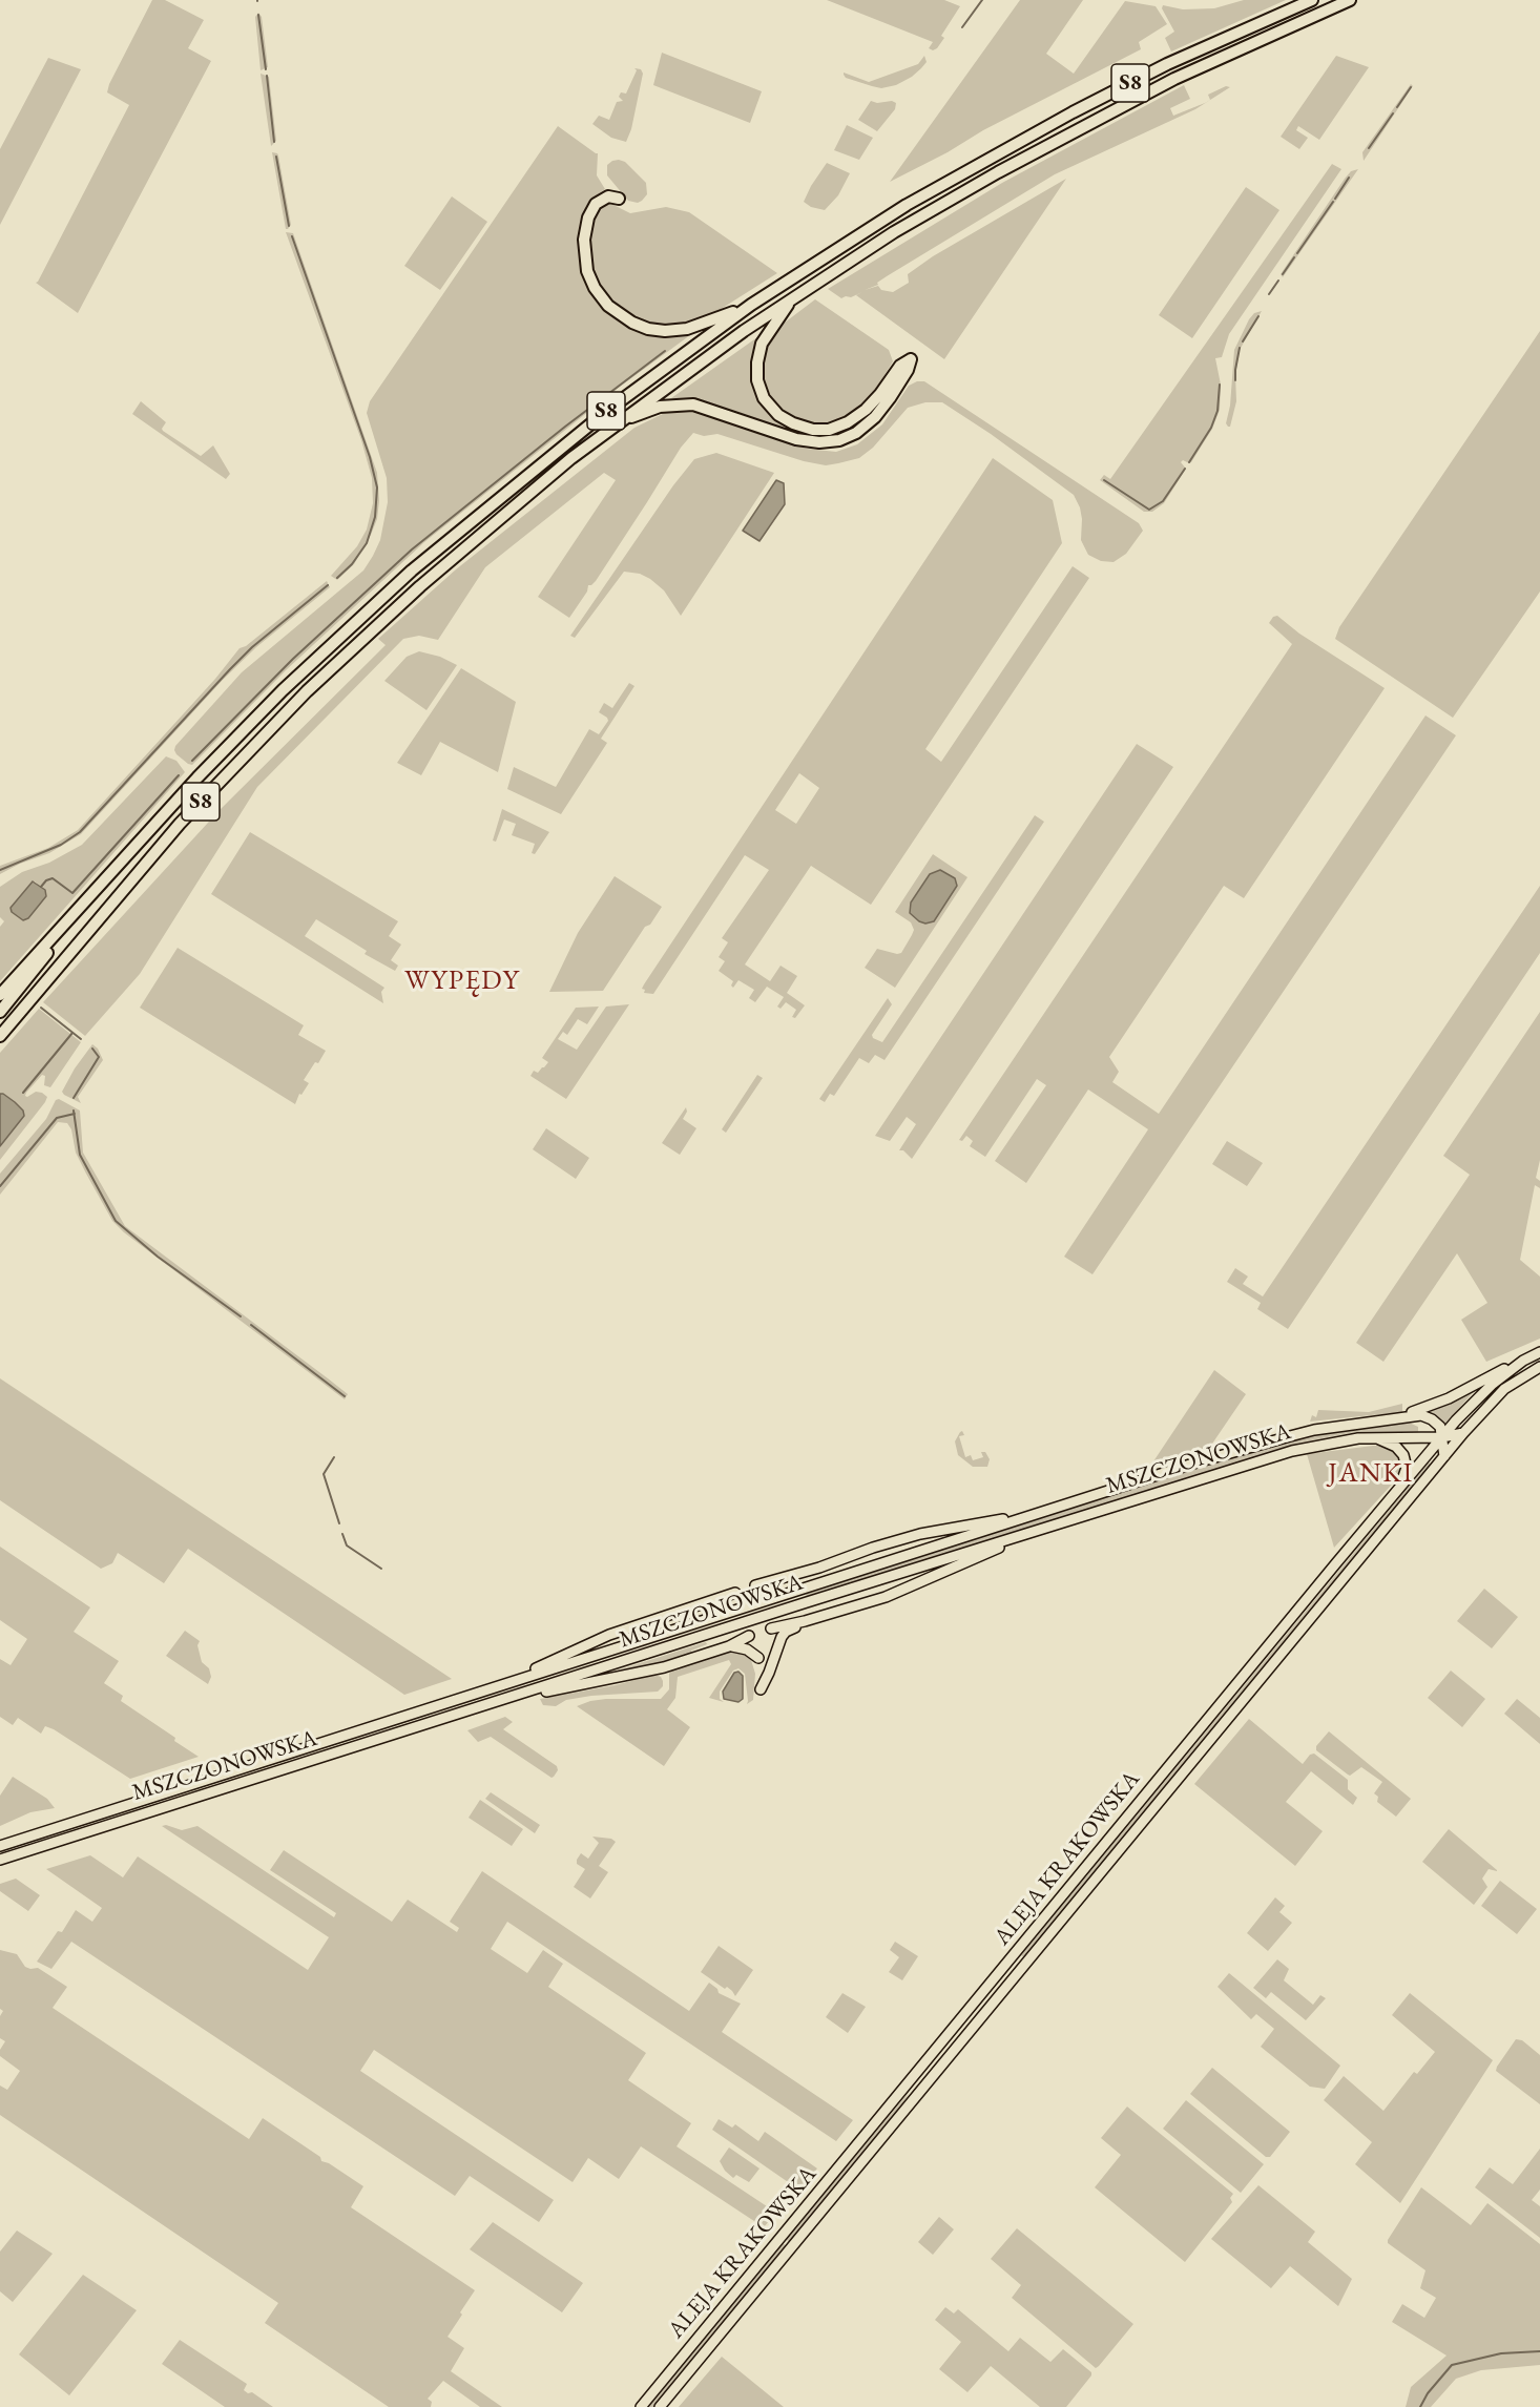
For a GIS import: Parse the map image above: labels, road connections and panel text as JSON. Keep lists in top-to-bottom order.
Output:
{
  "streets": {
    "highway": ["S8"],
    "main road": ["MSZCZONOWSKA", "ALEJA KRAKOWSKA"]
  },
  "crossings": [
    ["MSZCZONOWSKA", "ALEJA KRAKOWSKA"]
  ],
  "districts": ["WYPĘDY", "JANKI"]
}
